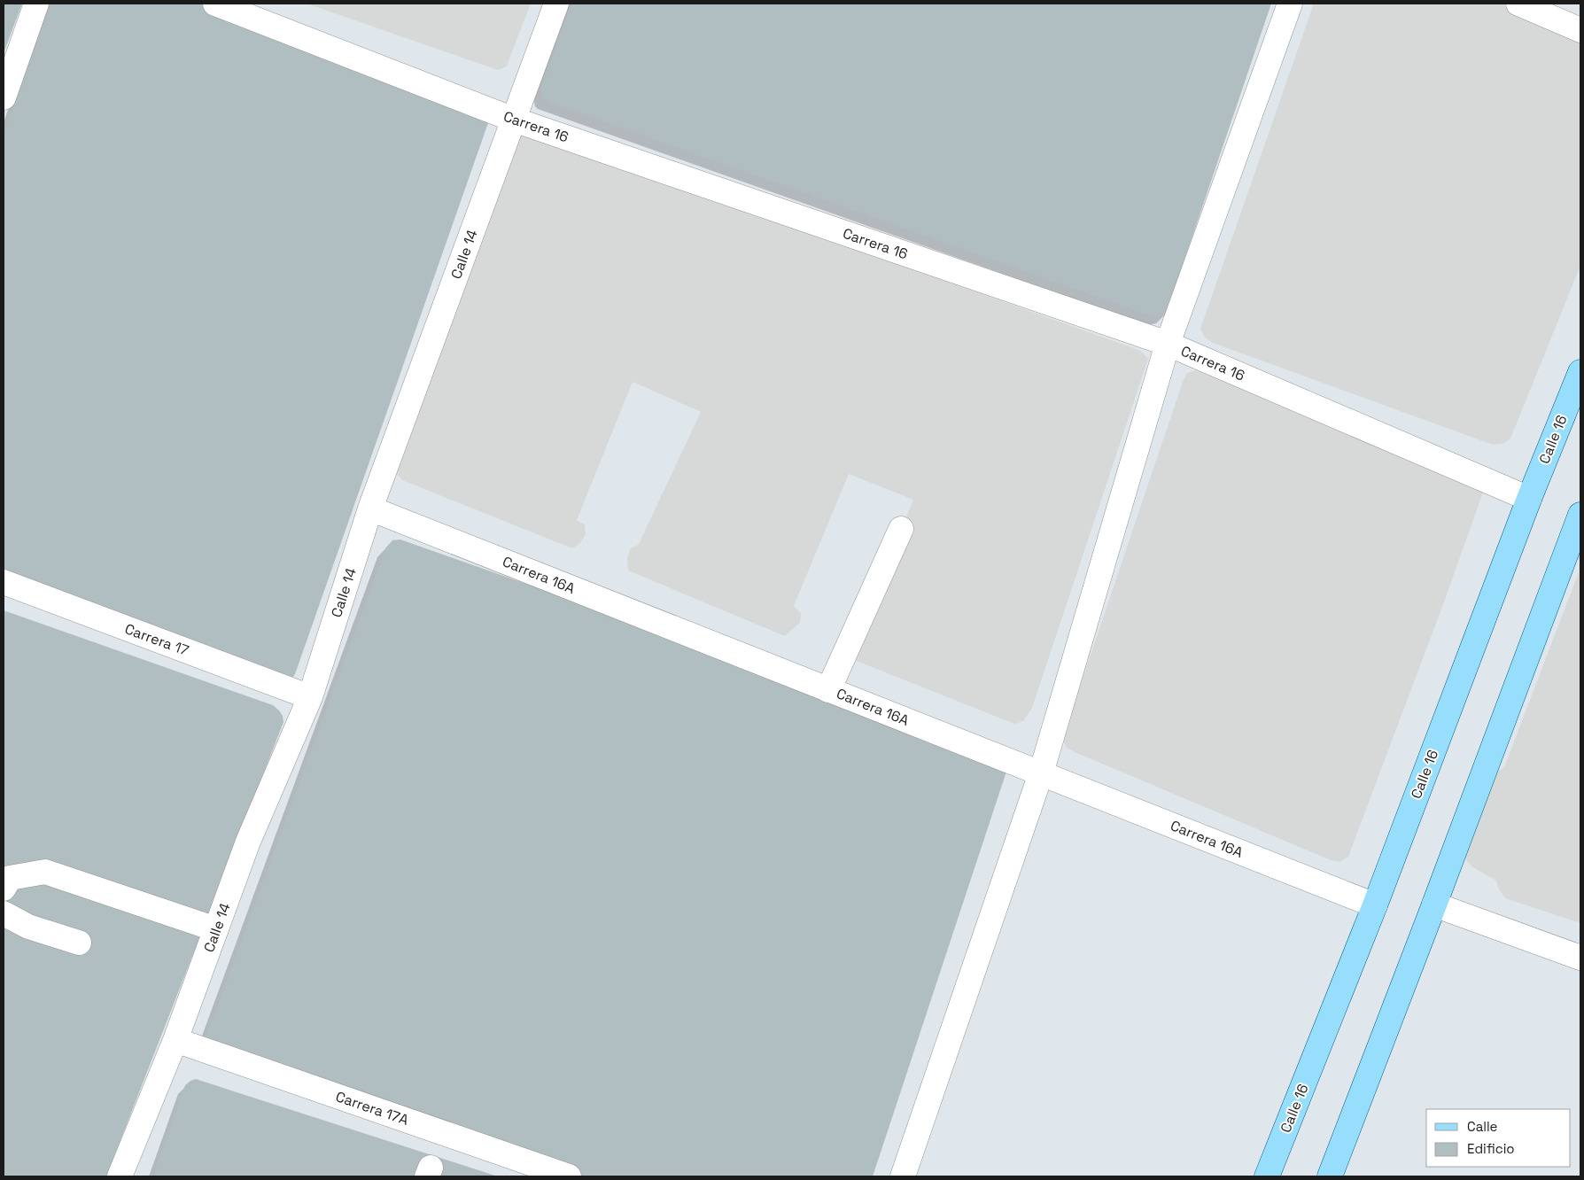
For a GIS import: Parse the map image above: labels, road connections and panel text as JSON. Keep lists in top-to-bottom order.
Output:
{
  "streets": {
    "main road": ["Calle 16"],
    "street": [
      "Carrera 16",
      "Calle 14",
      "Carrera 16A",
      "Carrera 17",
      "Carrera 17A"
    ]
  },
  "crossings": [
    ["Carrera 16", "Calle 14"],
    ["Carrera 16", "Calle 16"],
    ["Calle 14", "Carrera 16A"],
    ["Calle 14", "Carrera 17"],
    ["Calle 14", "Carrera 17A"],
    ["Calle 16", "Carrera 16A"]
  ],
  "legend": ["Calle", "Edificio"]
}
